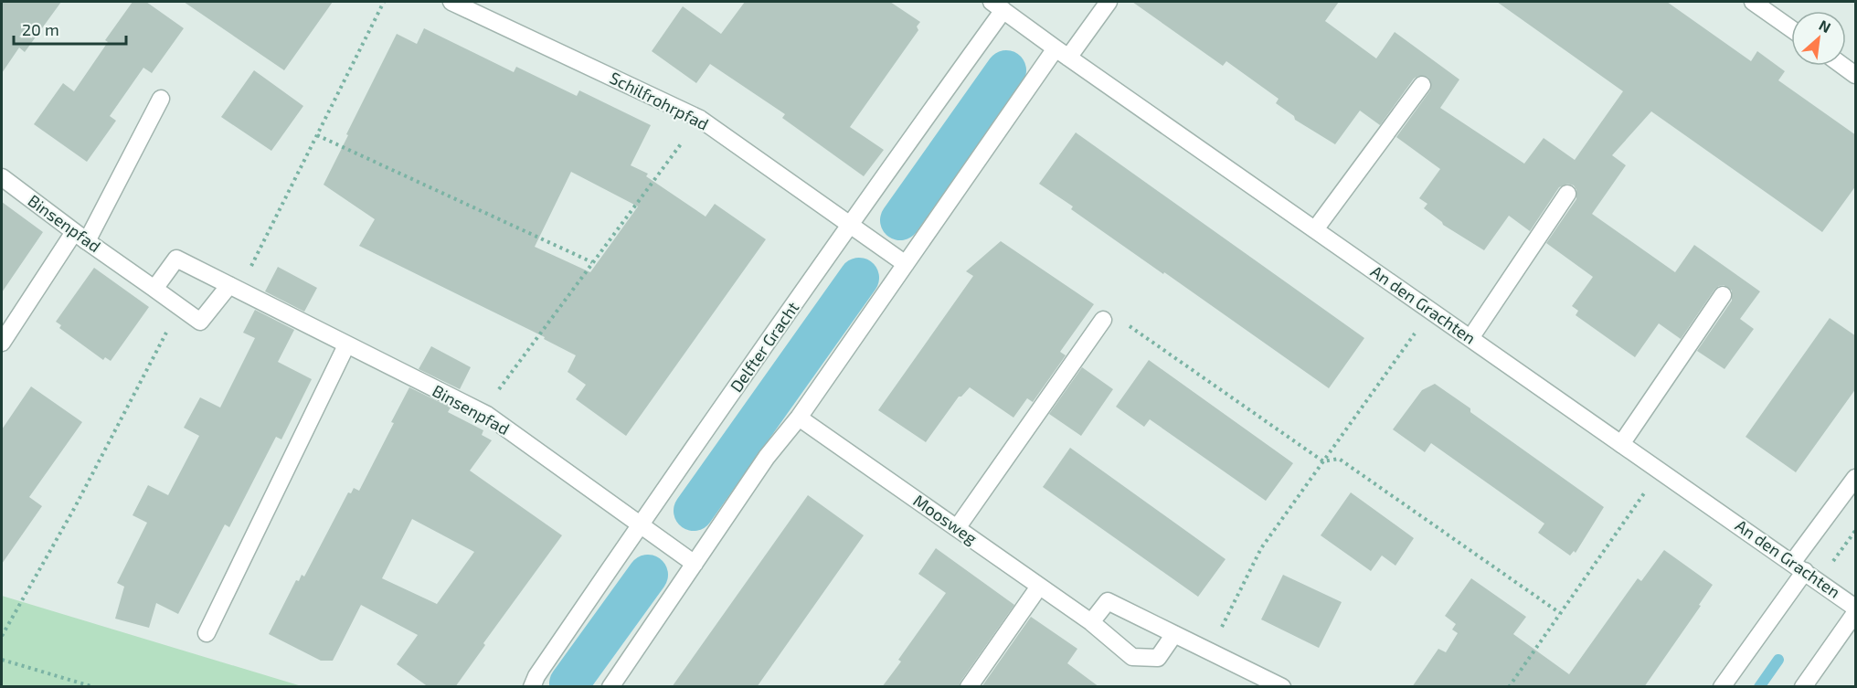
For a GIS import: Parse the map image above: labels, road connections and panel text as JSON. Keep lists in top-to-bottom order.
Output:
{
  "streets": {
    "street": [
      "Schilfrohrpfad",
      "Binsenpfad",
      "An den Grachten",
      "Delfter Gracht",
      "Moosweg"
    ]
  },
  "crossings": [
    ["Schilfrohrpfad", "Delfter Gracht"],
    ["Binsenpfad", "Delfter Gracht"],
    ["An den Grachten", "Delfter Gracht"]
  ],
  "scale_bar": "20 m",
  "north": "top right"
}
